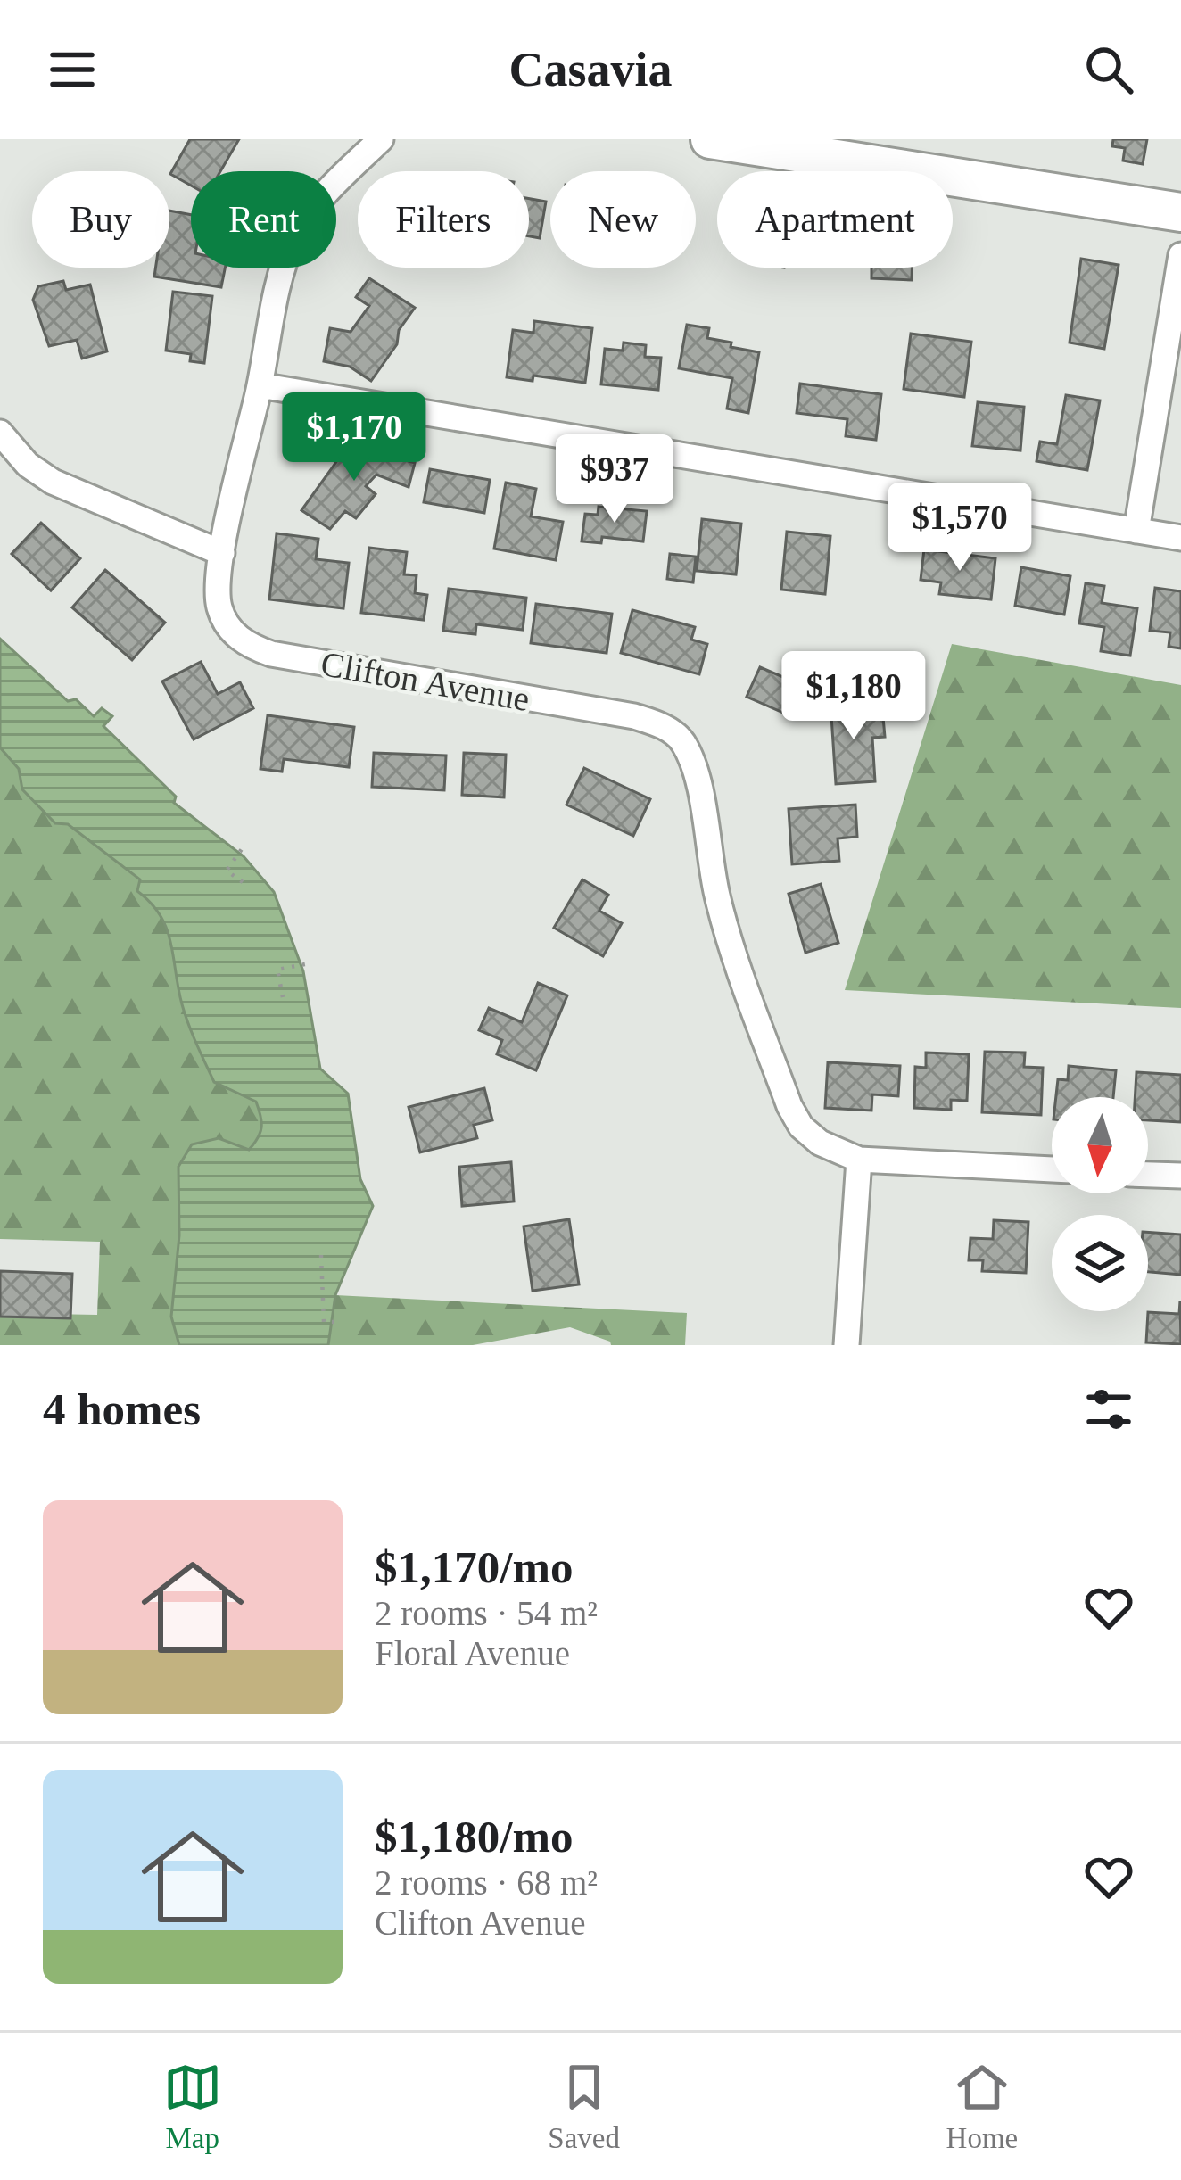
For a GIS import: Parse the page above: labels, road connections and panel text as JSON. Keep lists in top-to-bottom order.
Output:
{
  "streets": {
    "street": ["Clifton Avenue"]
  },
  "north": "bottom",
  "page": {
    "header": "Casavia",
    "chip": [
      "Buy",
      "Rent",
      "Filters",
      "New",
      "Apartment"
    ],
    "price": [
      "$1,170",
      "$937",
      "$1,570",
      "$1,180"
    ],
    "heading": "4 homes",
    "list": [
      {
        "name": "$1,170/mo",
        "note": "2 rooms · 54 m² · Floral Avenue"
      },
      {
        "name": "$1,180/mo",
        "note": "2 rooms · 68 m² · Clifton Avenue"
      }
    ],
    "tabs": ["Map", "Saved", "Home"]
  }
}
